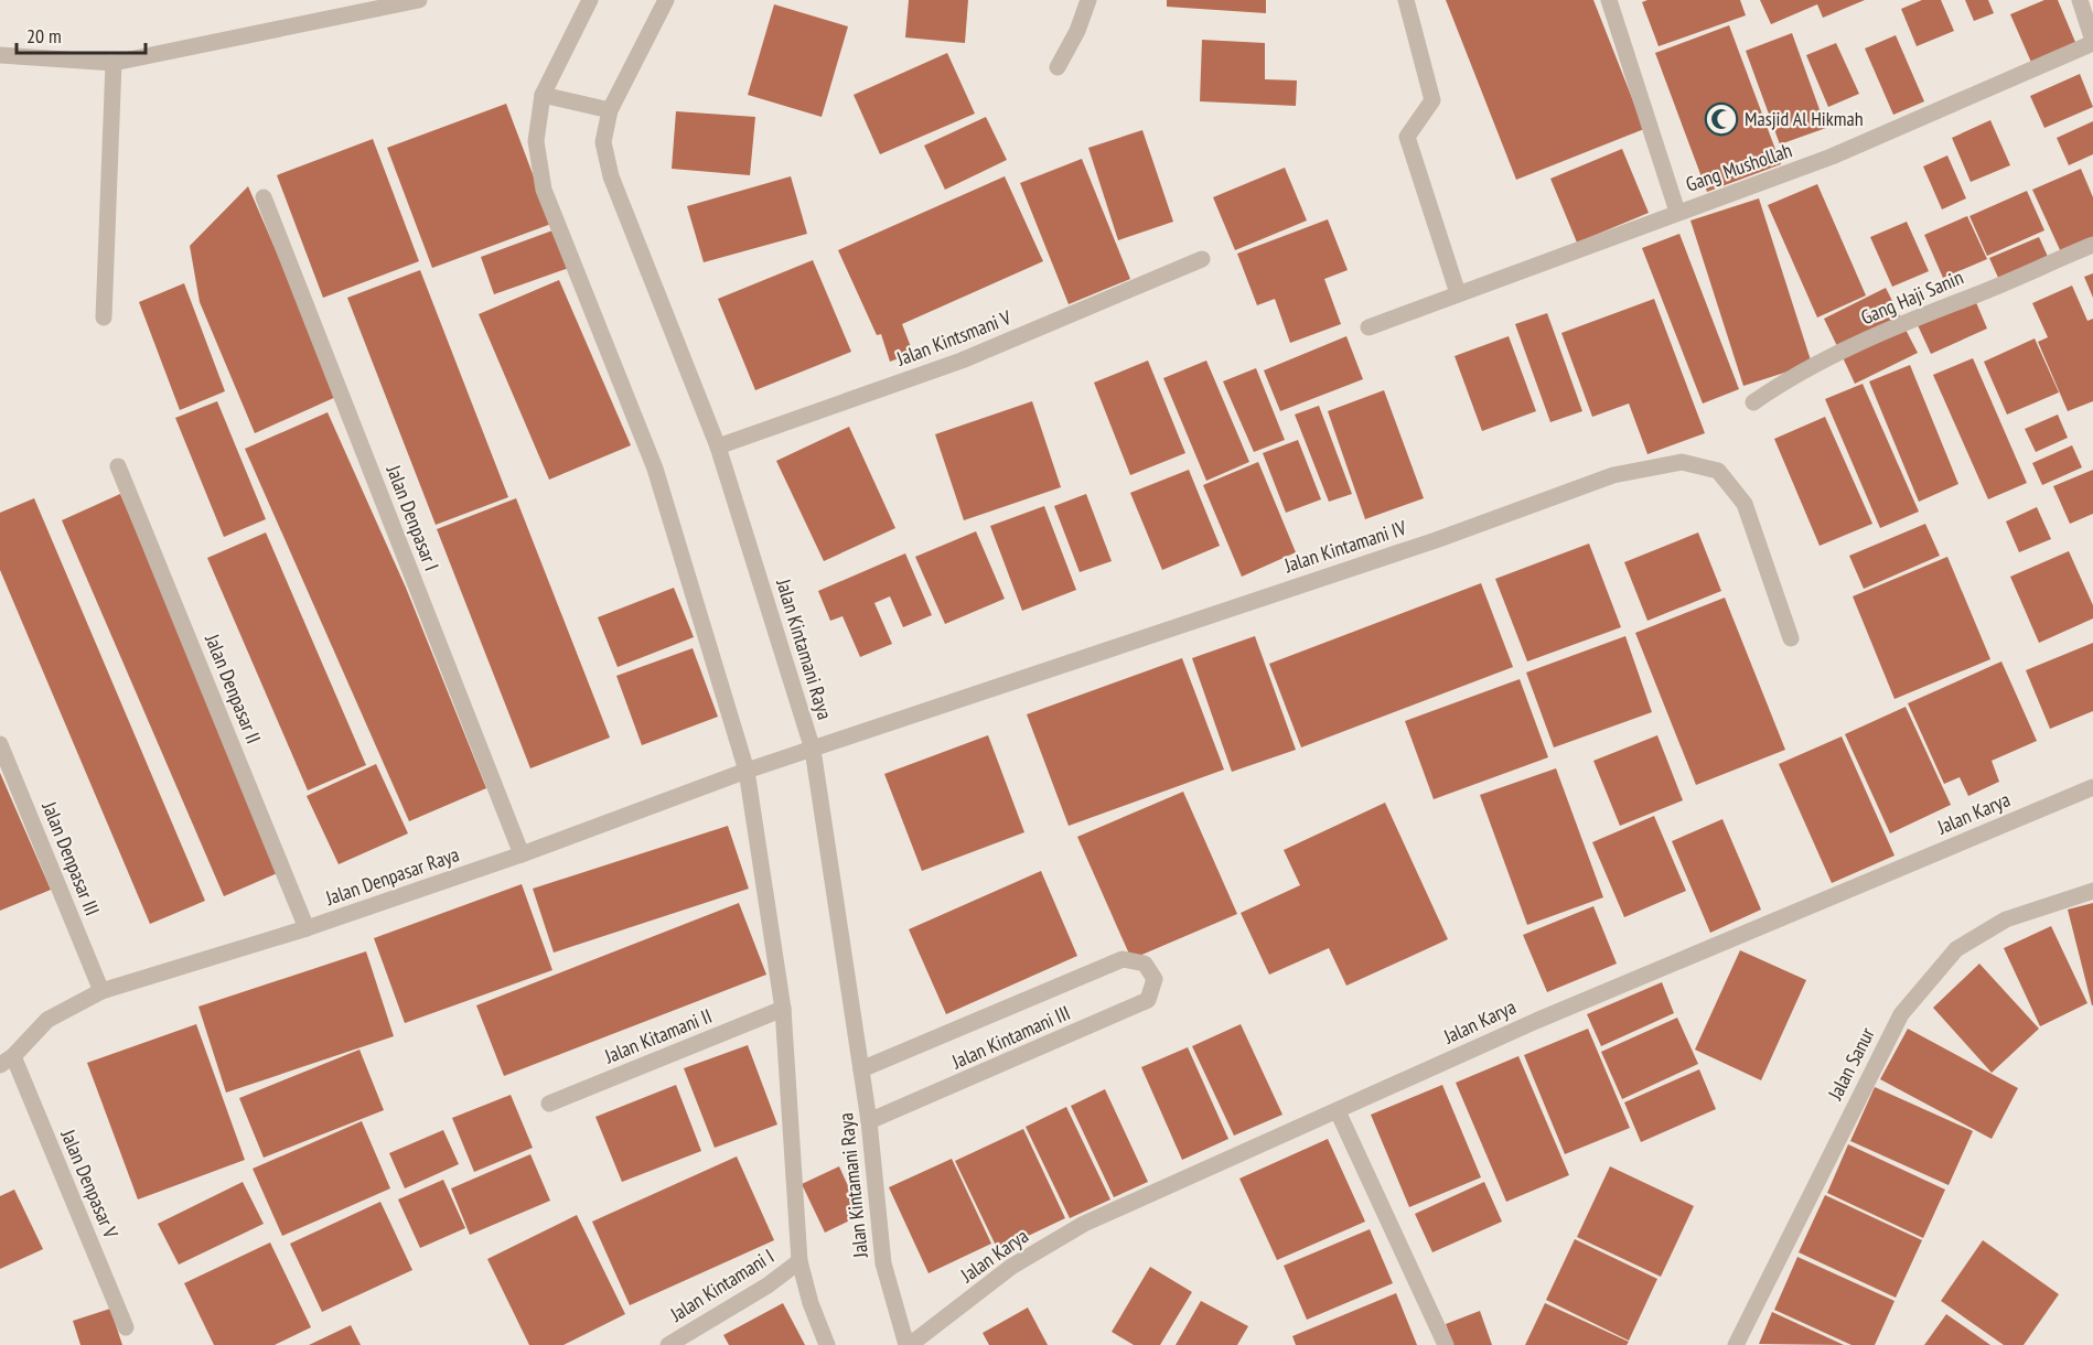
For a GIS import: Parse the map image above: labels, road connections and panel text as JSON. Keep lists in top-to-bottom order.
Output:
{
  "streets": {
    "street": [
      "Gang Mushollah",
      "Gang Haji Sanin",
      "Jalan Kintsmani V",
      "Jalan Denpasar I",
      "Jalan Kintamani IV",
      "Jalan Kintamani Raya",
      "Jalan Denpasar II",
      "Jalan Karya",
      "Jalan Denpasar III",
      "Jalan Denpasar Raya",
      "Jalan Kitamani II",
      "Jalan Kintamani III",
      "Jalan Sanur",
      "Jalan Denpasar V",
      "Jalan Kintamani I"
    ]
  },
  "crossings": [
    ["Jalan Kintsmani V", "Jalan Kintamani Raya"],
    ["Jalan Denpasar I", "Jalan Denpasar Raya"],
    ["Jalan Kintamani IV", "Jalan Kintamani Raya"],
    ["Jalan Kintamani IV", "Jalan Denpasar Raya"],
    ["Jalan Kintamani Raya", "Jalan Karya"],
    ["Jalan Kintamani Raya", "Jalan Denpasar Raya"],
    ["Jalan Kintamani Raya", "Jalan Kintamani III"],
    ["Jalan Denpasar II", "Jalan Denpasar Raya"],
    ["Jalan Denpasar III", "Jalan Denpasar Raya"],
    ["Jalan Denpasar Raya", "Jalan Denpasar V"]
  ],
  "places": {
    "mosque": ["Masjid Al Hikmah"]
  },
  "scale_bar": "20 m"
}
